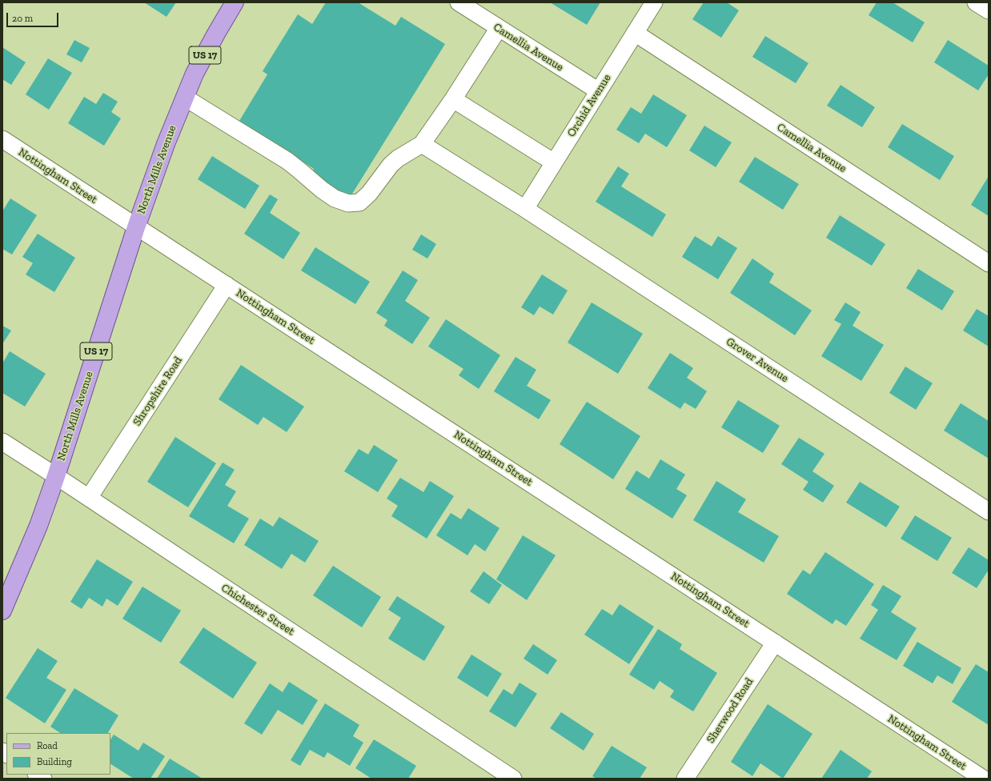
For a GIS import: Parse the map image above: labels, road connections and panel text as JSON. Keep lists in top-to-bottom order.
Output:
{
  "streets": {
    "main road": ["US 17", "North Mills Avenue"],
    "street": [
      "Camellia Avenue",
      "Orchid Avenue",
      "Nottingham Street",
      "Grover Avenue",
      "Shropshire Road",
      "Chichester Street",
      "Sherwood Road"
    ]
  },
  "crossings": [
    ["Camellia Avenue", "Orchid Avenue"],
    ["US 17", "North Mills Avenue"],
    ["Orchid Avenue", "Grover Avenue"],
    ["North Mills Avenue", "Nottingham Street"],
    ["North Mills Avenue", "Chichester Street"],
    ["Nottingham Street", "Shropshire Road"],
    ["Nottingham Street", "Sherwood Road"],
    ["Shropshire Road", "Chichester Street"]
  ],
  "legend": ["Road", "Building"],
  "scale_bar": "20 m"
}
